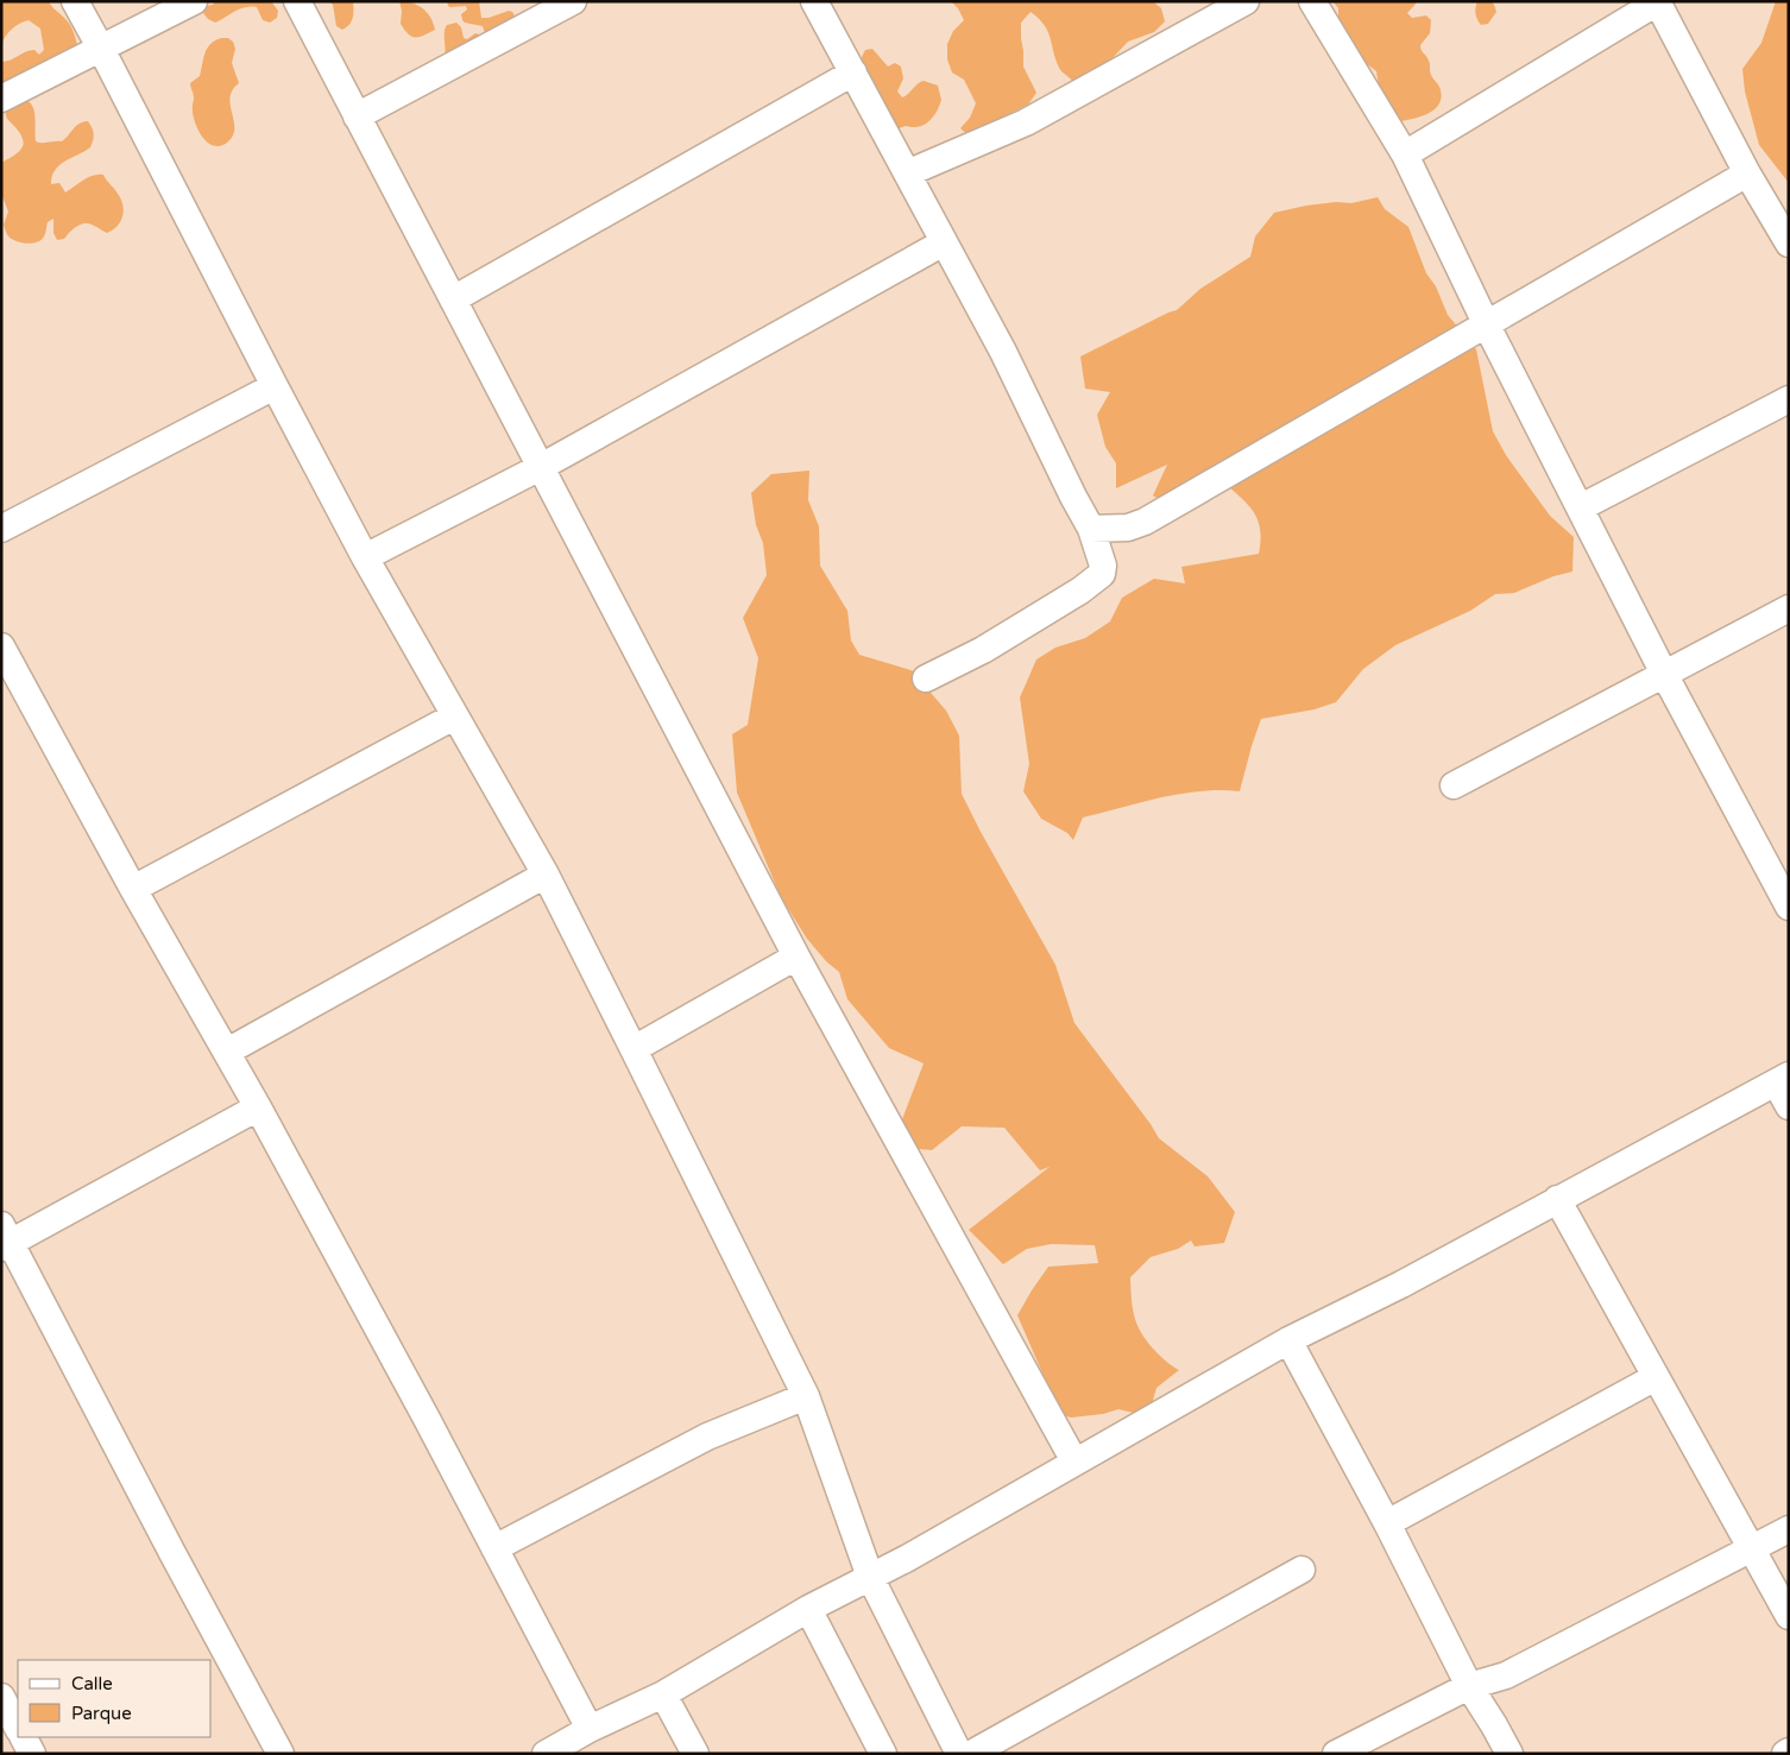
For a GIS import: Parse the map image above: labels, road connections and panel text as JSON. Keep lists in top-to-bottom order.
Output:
{
  "legend": ["Calle", "Parque"]
}
